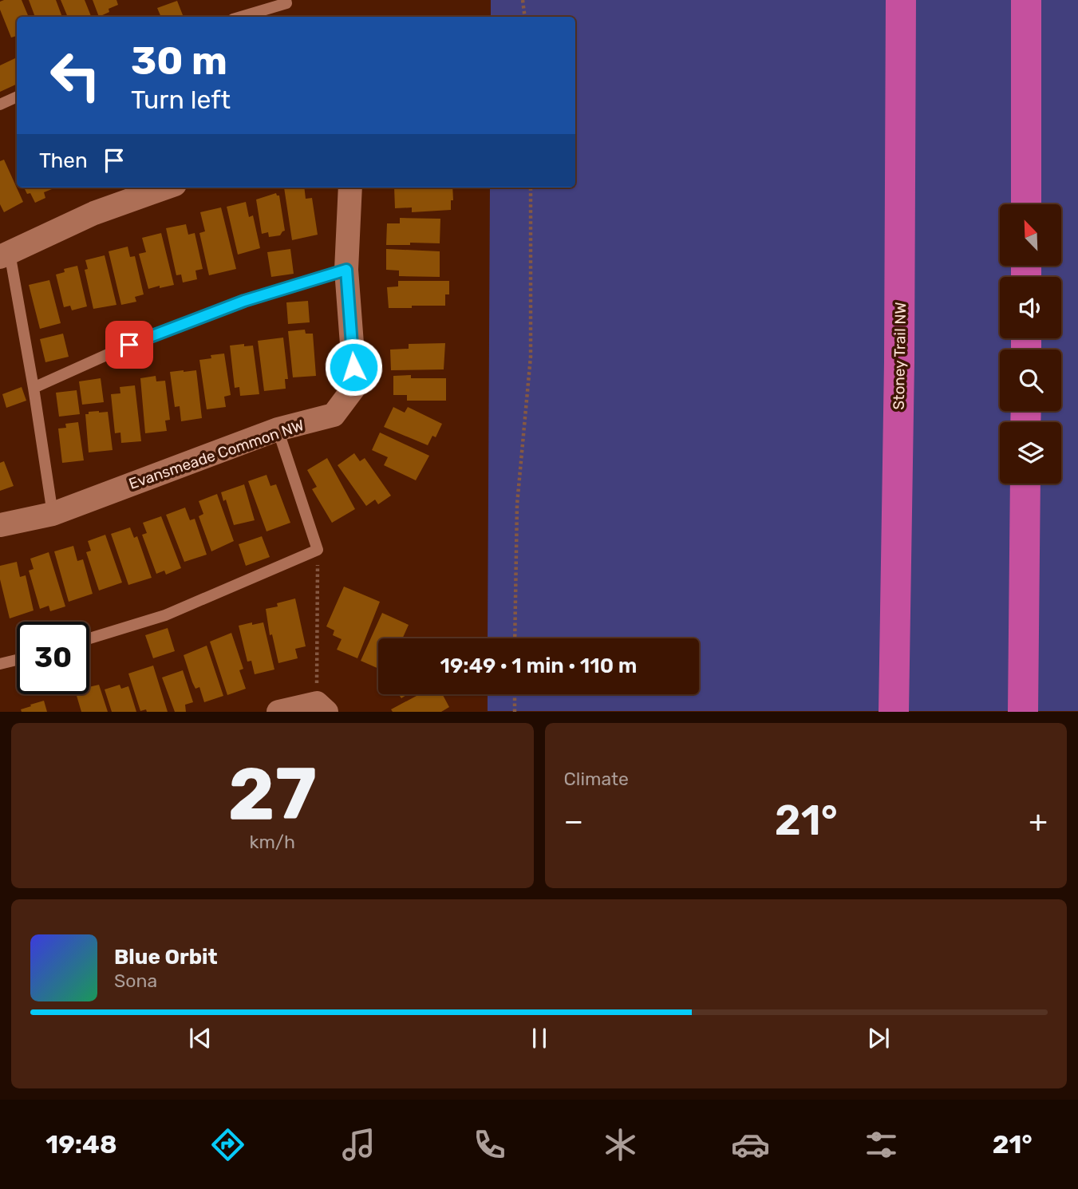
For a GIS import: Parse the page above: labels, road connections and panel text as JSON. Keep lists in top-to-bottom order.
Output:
{
  "streets": {
    "highway": ["Stoney Trail NW"],
    "street": ["Evansmeade Common NW"]
  },
  "north": "top left",
  "page": {
    "turn": ["30 m", "Turn left"],
    "then": "Then",
    "limit": "30",
    "trip": "19:49 · 1 min · 110 m",
    "tile": [
      ["27", "km/h"],
      "Climate"
    ],
    "heat": ["−", "21°", "+"],
    "song": ["Blue Orbit", "Sona"],
    "tabs": ["19:48", "21°"]
  }
}
